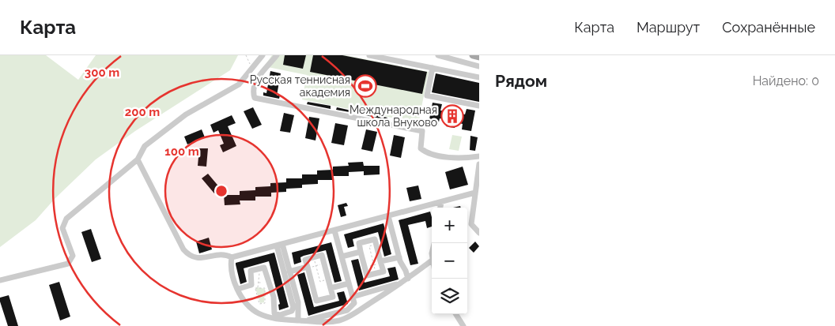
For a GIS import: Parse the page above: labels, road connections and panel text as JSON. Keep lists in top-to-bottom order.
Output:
{
  "places": {
    "sports": ["Русская теннисная академия"],
    "building": ["Международная школа Внуково"]
  },
  "page": {
    "header": "Карта",
    "nav": ["Карта", "Маршрут", "Сохранённые"],
    "heading": ["Рядом", "Найдено: 0"],
    "map_buttons": ["+", "−"]
  },
  "rings": ["300 m", "200 m", "100 m"]
}
